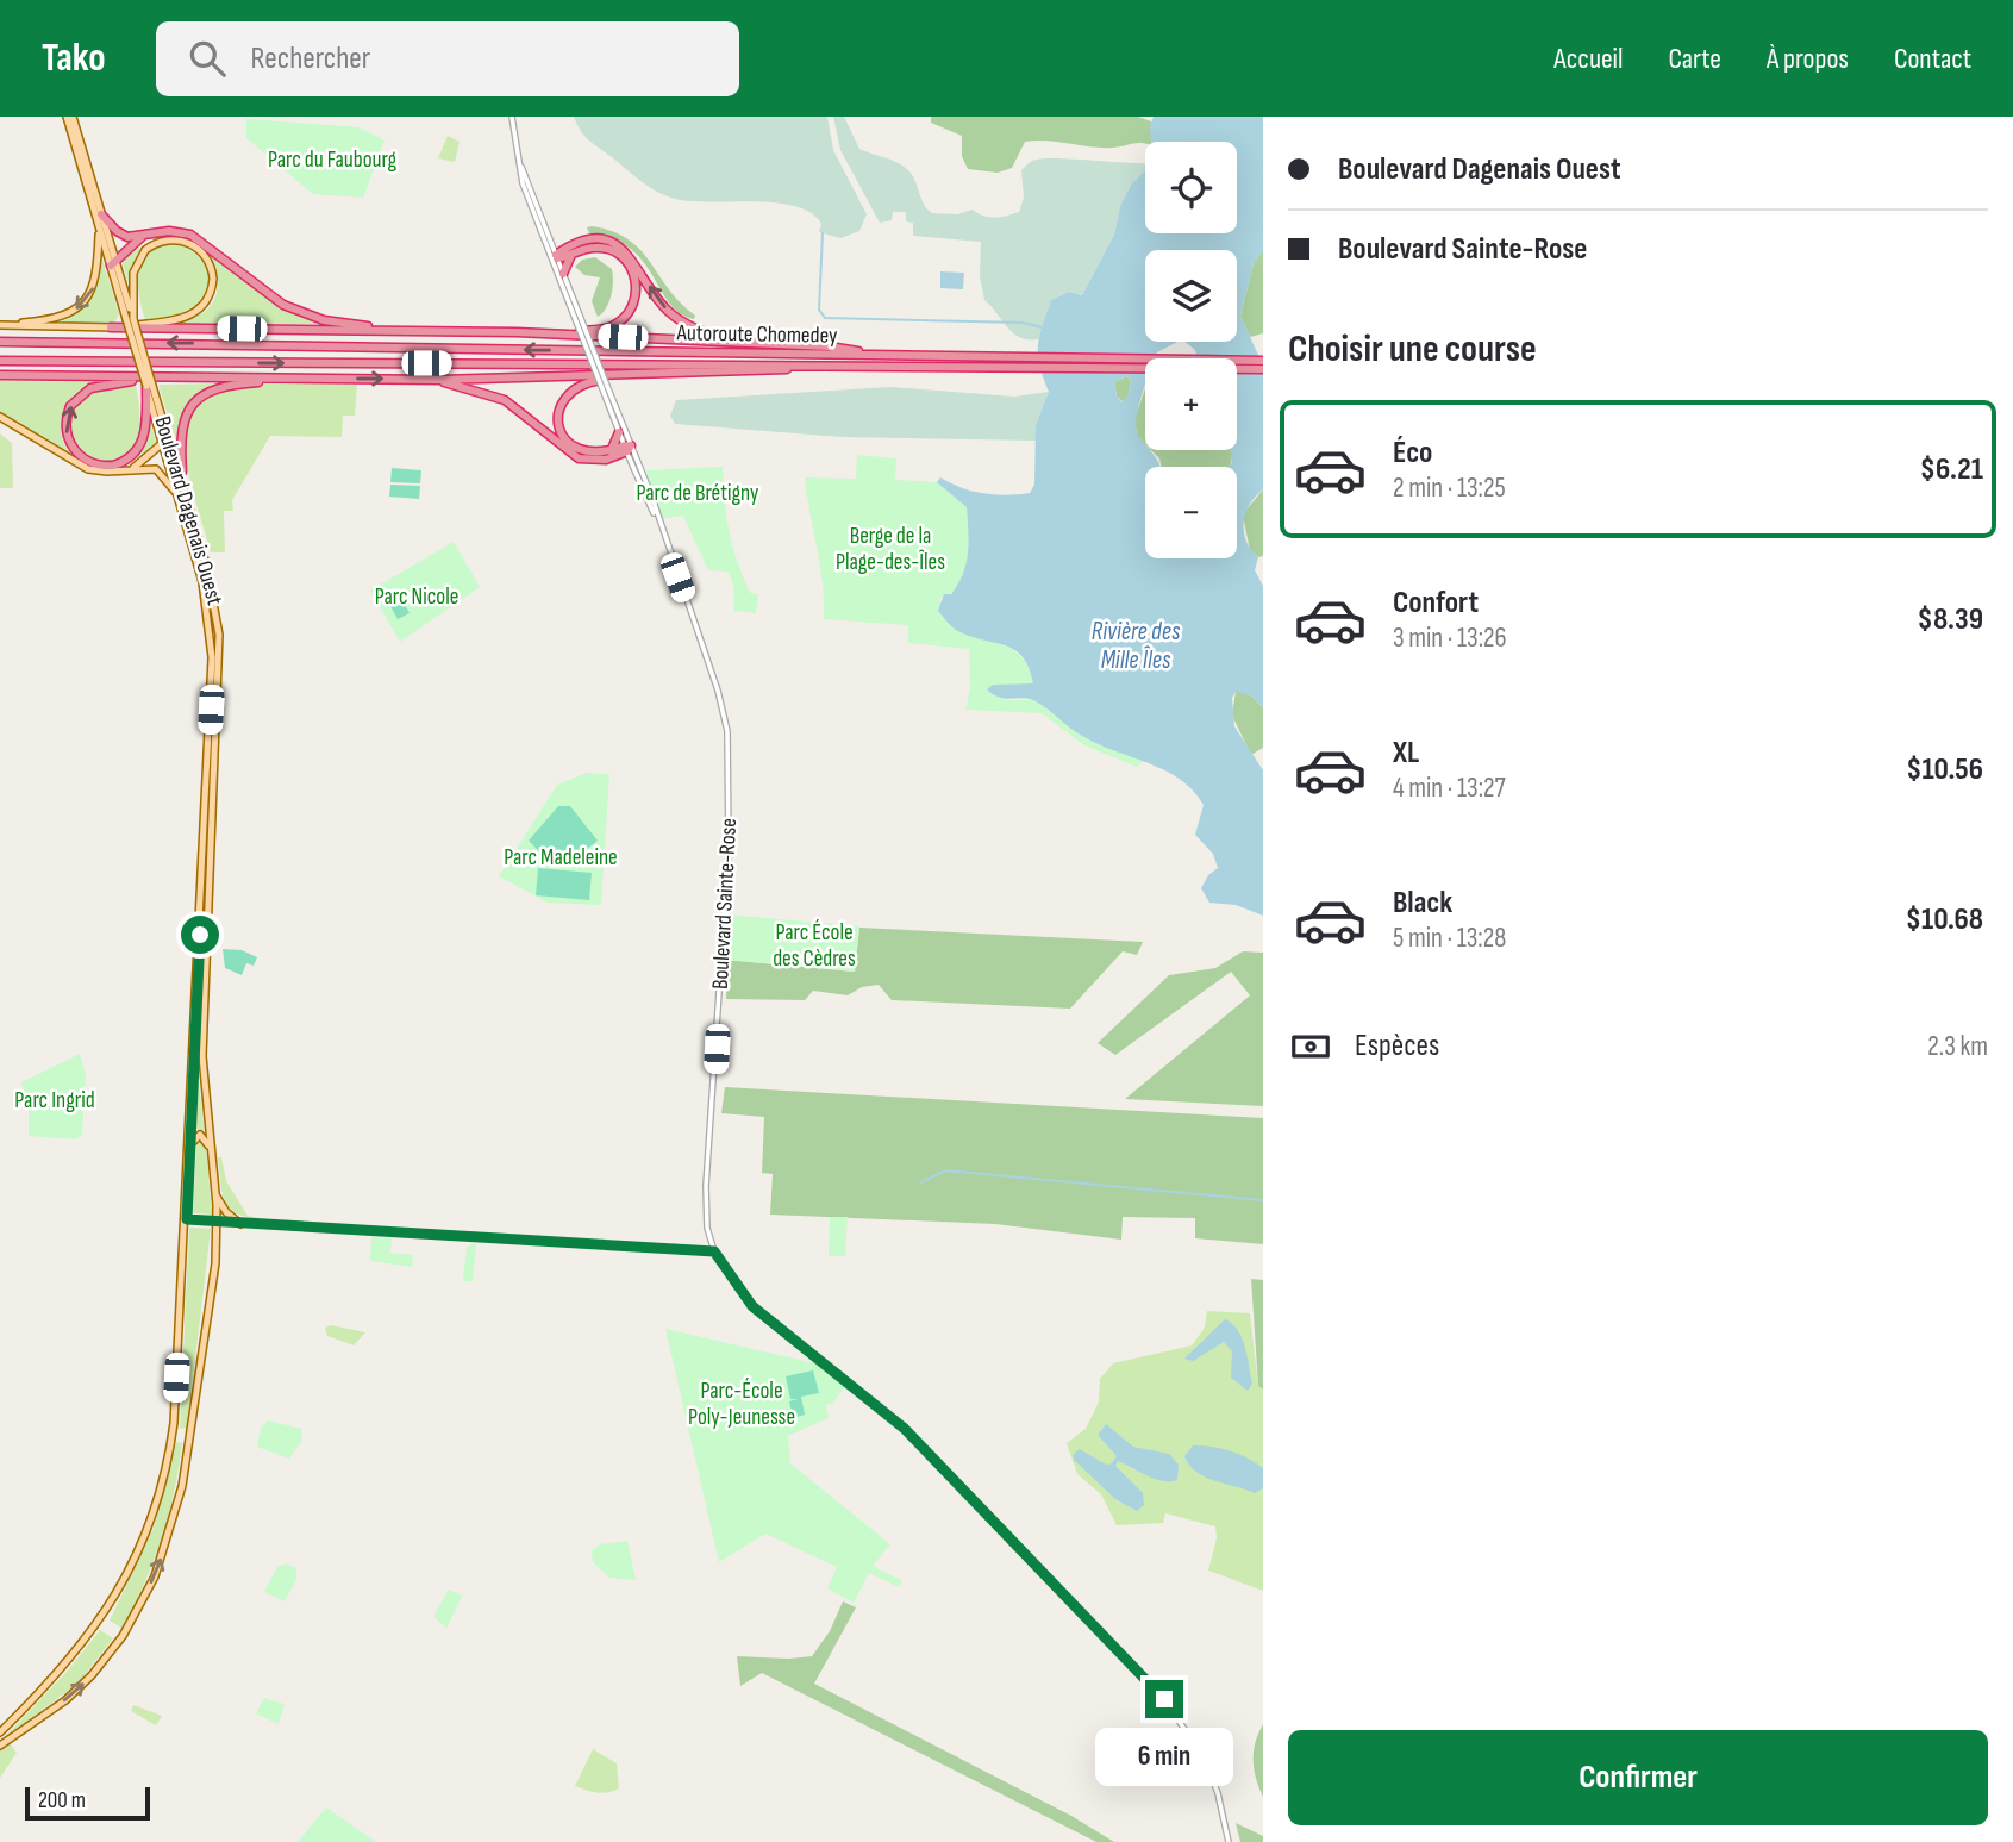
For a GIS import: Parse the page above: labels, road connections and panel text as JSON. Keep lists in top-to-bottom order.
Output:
{
  "streets": {
    "highway": ["Autoroute Chomedey"],
    "main road": ["Boulevard Dagenais Ouest"],
    "street": ["Boulevard Sainte-Rose"]
  },
  "water": ["Rivière des Mille Îles"],
  "parks": [
    "Parc du Faubourg",
    "Parc de Brétigny",
    "Berge de la Plage-des-Îles",
    "Parc Nicole",
    "Parc Madeleine",
    "Parc École des Cèdres",
    "Parc Ingrid",
    "Parc-École Poly-Jeunesse"
  ],
  "scale_bar": "200 m",
  "page": {
    "header": "Tako",
    "search": "Rechercher",
    "nav": [
      "Accueil",
      "Carte",
      "À propos",
      "Contact"
    ],
    "banner": ["Boulevard Dagenais Ouest", "Boulevard Sainte-Rose"],
    "map_buttons": ["+", "−"],
    "heading": "Choisir une course",
    "list": [
      {
        "name": "Éco",
        "note": "2 min · 13:25",
        "value": "$6.21"
      },
      {
        "name": "Confort",
        "note": "3 min · 13:26",
        "value": "$8.39"
      },
      {
        "name": "XL",
        "note": "4 min · 13:27",
        "value": "$10.56"
      },
      {
        "name": "Black",
        "note": "5 min · 13:28",
        "value": "$10.68"
      }
    ],
    "pay": ["Espèces", "2.3 km"],
    "buttons": "Confirmer",
    "bubble": "6 min",
    "scale": "200 m"
  }
}
